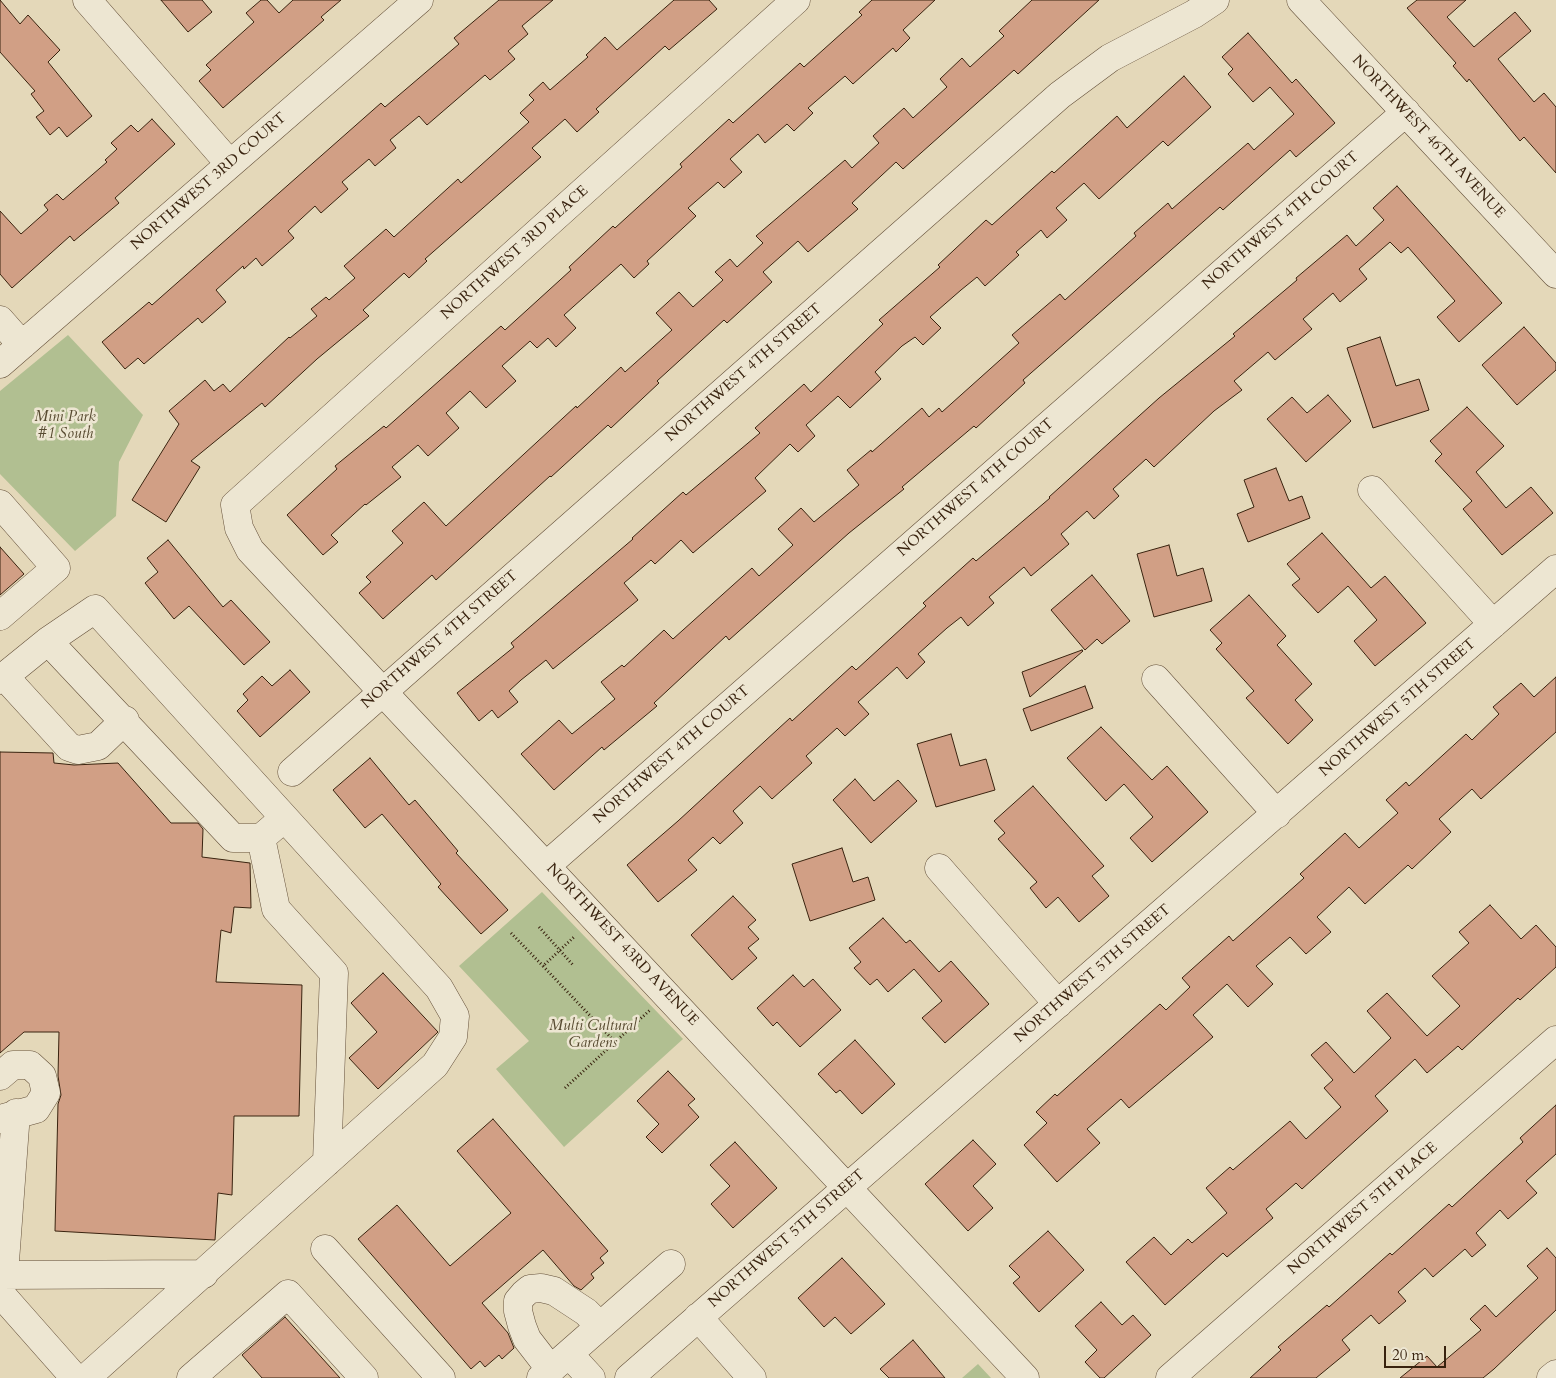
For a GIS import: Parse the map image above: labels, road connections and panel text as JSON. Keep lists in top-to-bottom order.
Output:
{
  "streets": {
    "street": [
      "NORTHWEST 46TH AVENUE",
      "NORTHWEST 3RD COURT",
      "NORTHWEST 4TH COURT",
      "NORTHWEST 3RD PLACE",
      "NORTHWEST 4TH STREET",
      "NORTHWEST 5TH STREET",
      "NORTHWEST 43RD AVENUE",
      "NORTHWEST 5TH PLACE"
    ]
  },
  "crossings": [
    ["NORTHWEST 46TH AVENUE", "NORTHWEST 4TH COURT"],
    ["NORTHWEST 4TH COURT", "NORTHWEST 43RD AVENUE"],
    ["NORTHWEST 3RD PLACE", "NORTHWEST 43RD AVENUE"],
    ["NORTHWEST 4TH STREET", "NORTHWEST 43RD AVENUE"],
    ["NORTHWEST 5TH STREET", "NORTHWEST 43RD AVENUE"]
  ],
  "parks": ["Mini Park #1 South", "Multi Cultural Gardens"],
  "scale_bar": "20 m"
}
